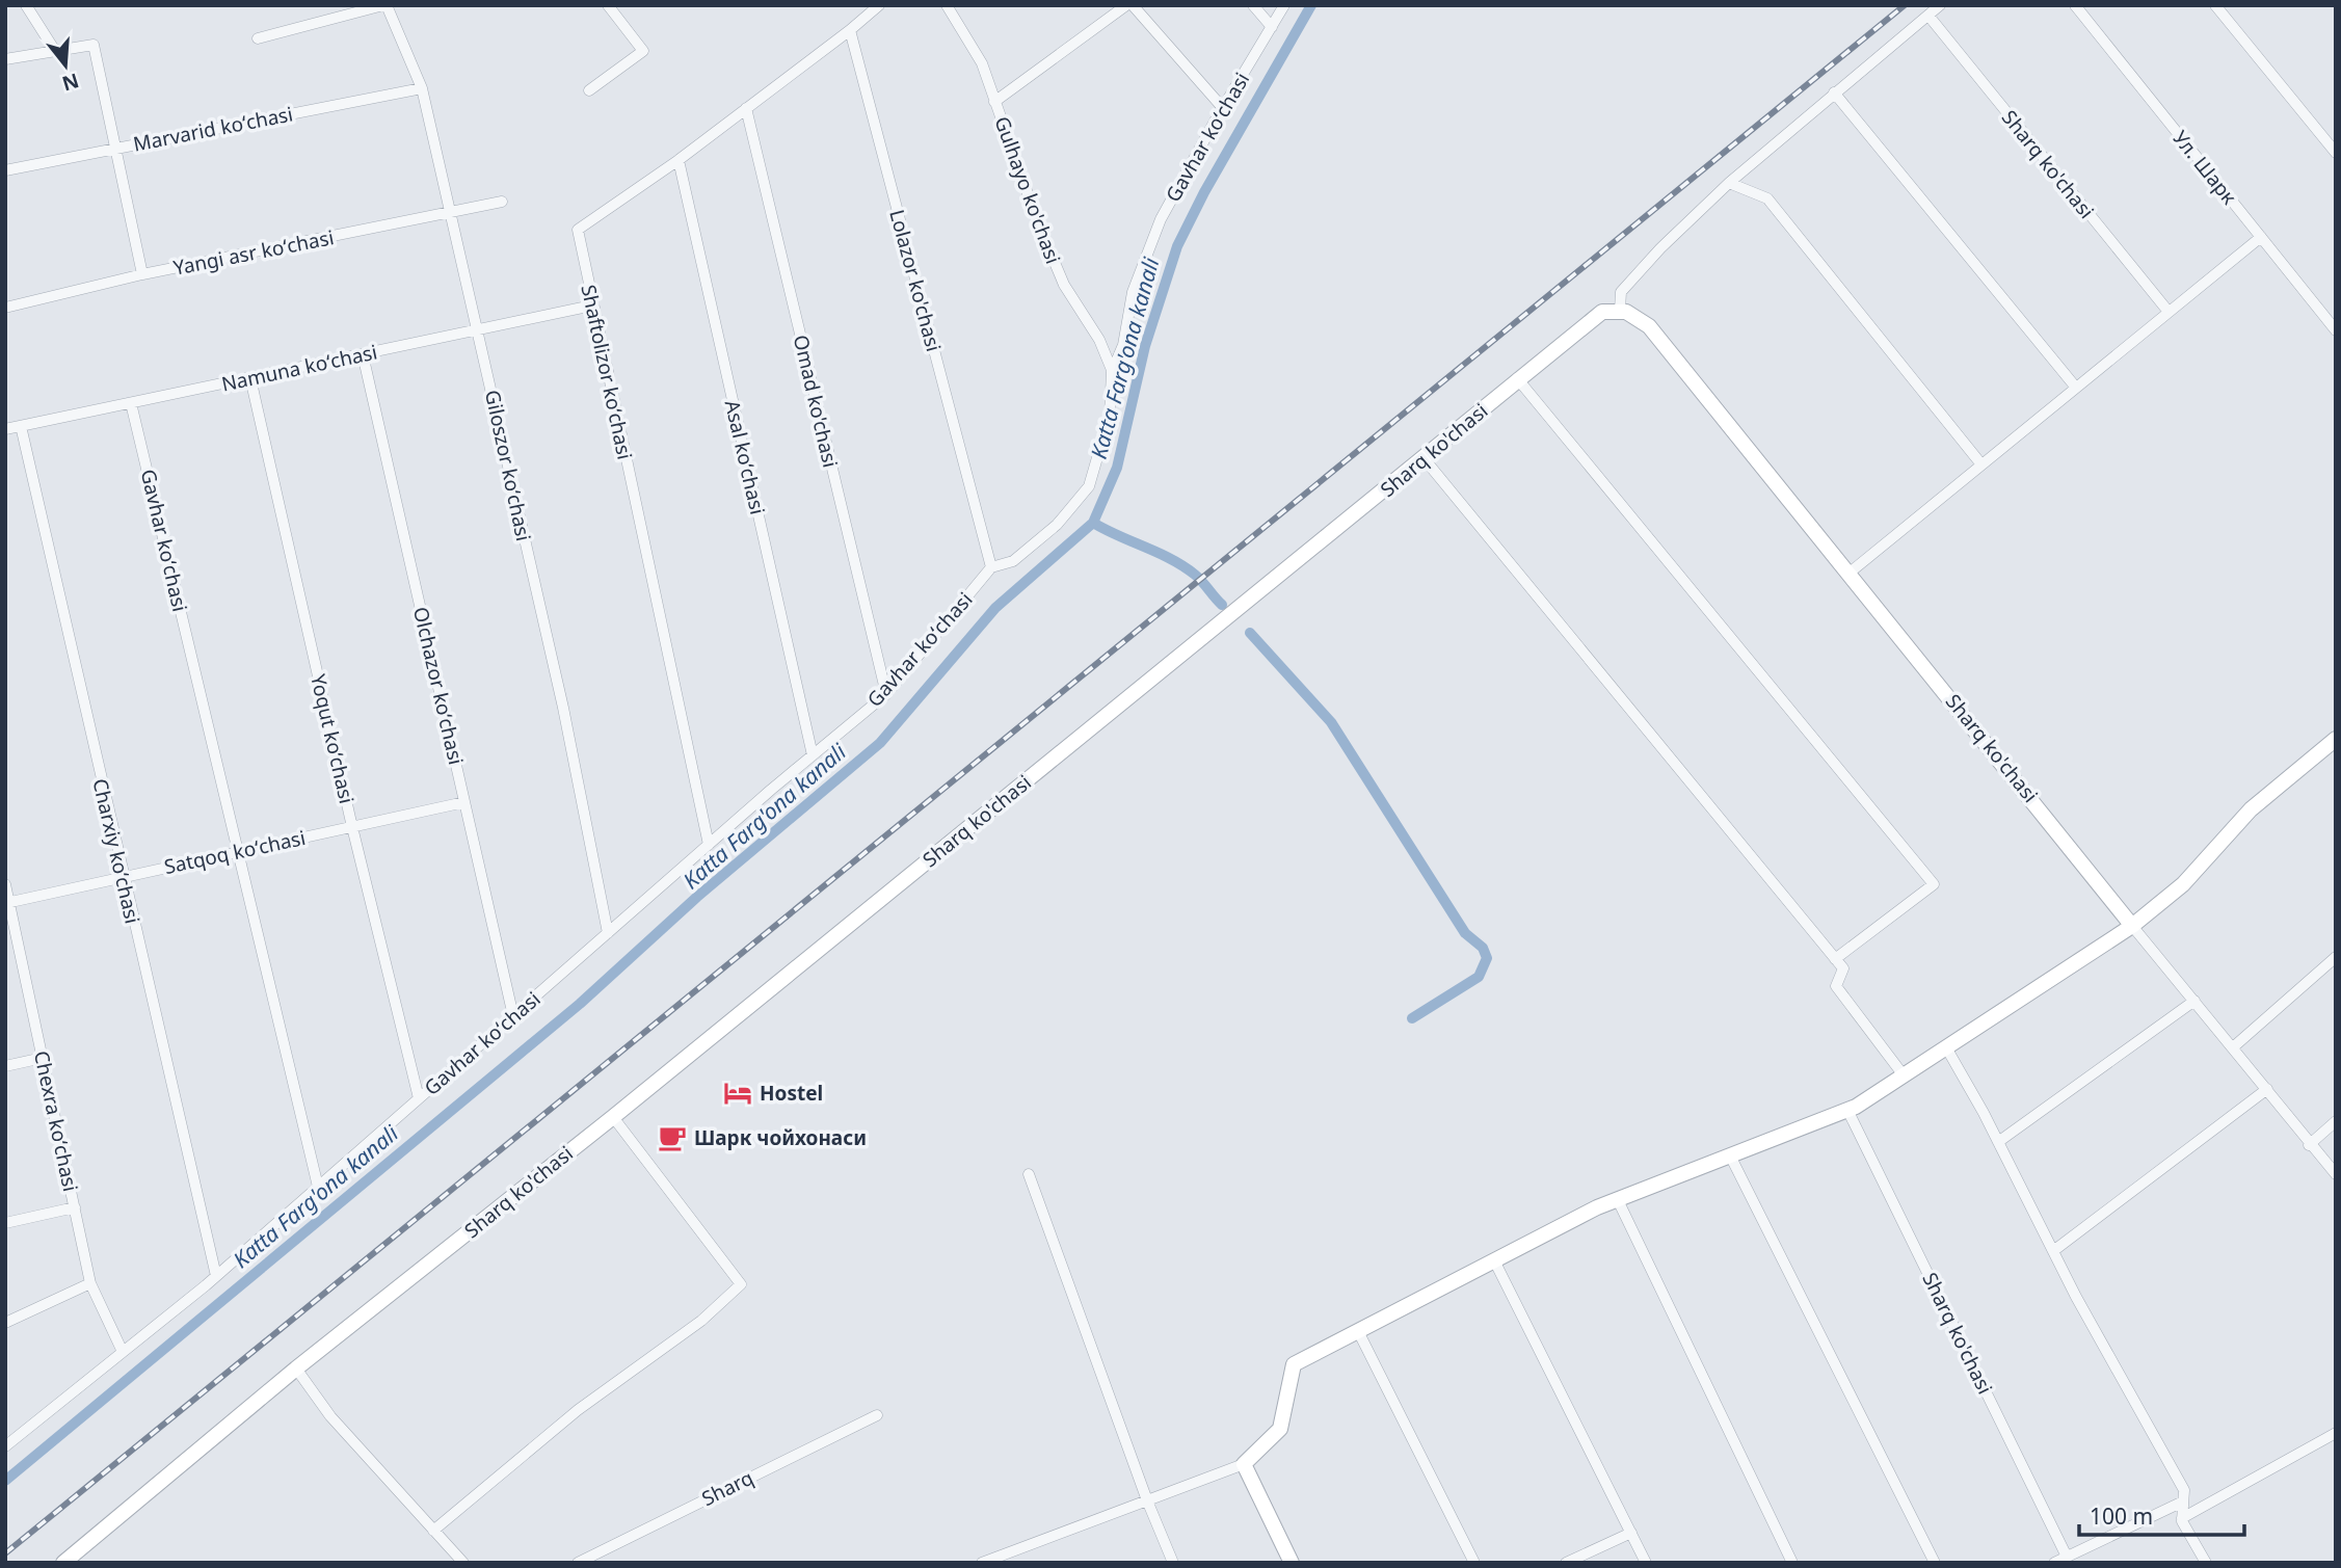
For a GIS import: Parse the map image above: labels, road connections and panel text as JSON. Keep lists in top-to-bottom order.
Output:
{
  "streets": {
    "main road": ["Sharq ko'chasi"],
    "street": [
      "Marvarid koʻchasi",
      "Gavhar koʻchasi",
      "Ул. Шарк",
      "Gulhayo ko'chasi",
      "Yangi asr koʻchasi",
      "Lolazor ko'chasi",
      "Namuna koʻchasi",
      "Shaftolizor koʻchasi",
      "Omad ko'chasi",
      "Asal koʻchasi",
      "Giloszor koʻchasi",
      "Olchazor koʻchasi",
      "Yoqut koʻchasi",
      "Charxiy koʻchasi",
      "Satqoq koʻchasi",
      "Chexra koʻchasi",
      "Sharq"
    ]
  },
  "crossings": [
    ["Marvarid koʻchasi", "Giloszor koʻchasi"],
    ["Gavhar koʻchasi", "Gulhayo ko'chasi"],
    ["Gavhar koʻchasi", "Lolazor ko'chasi"],
    ["Gavhar koʻchasi", "Namuna koʻchasi"],
    ["Gavhar koʻchasi", "Shaftolizor koʻchasi"],
    ["Gavhar koʻchasi", "Omad ko'chasi"],
    ["Gavhar koʻchasi", "Asal koʻchasi"],
    ["Gavhar koʻchasi", "Giloszor koʻchasi"],
    ["Gavhar koʻchasi", "Olchazor koʻchasi"],
    ["Gavhar koʻchasi", "Yoqut koʻchasi"],
    ["Gavhar koʻchasi", "Charxiy koʻchasi"],
    ["Gavhar koʻchasi", "Satqoq koʻchasi"],
    ["Gavhar koʻchasi", "Chexra koʻchasi"],
    ["Yangi asr koʻchasi", "Giloszor koʻchasi"],
    ["Lolazor ko'chasi", "Shaftolizor koʻchasi"],
    ["Namuna koʻchasi", "Shaftolizor koʻchasi"],
    ["Namuna koʻchasi", "Giloszor koʻchasi"],
    ["Namuna koʻchasi", "Olchazor koʻchasi"],
    ["Namuna koʻchasi", "Yoqut koʻchasi"],
    ["Namuna koʻchasi", "Charxiy koʻchasi"],
    ["Shaftolizor koʻchasi", "Omad ko'chasi"],
    ["Shaftolizor koʻchasi", "Asal koʻchasi"],
    ["Olchazor koʻchasi", "Satqoq koʻchasi"],
    ["Yoqut koʻchasi", "Satqoq koʻchasi"],
    ["Charxiy koʻchasi", "Satqoq koʻchasi"],
    ["Satqoq koʻchasi", "Chexra koʻchasi"]
  ],
  "water": ["Katta Farg'ona kanali"],
  "places": {
    "hotel": ["Hostel"],
    "cafe": ["Шарк чойхонаси"]
  },
  "scale_bar": "100 m",
  "north": "bottom"
}
